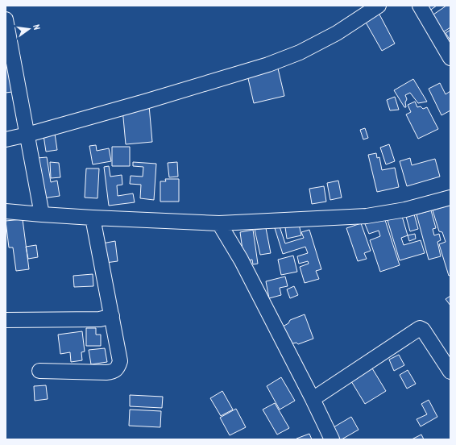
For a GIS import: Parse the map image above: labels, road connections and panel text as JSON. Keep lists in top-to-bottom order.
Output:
{
  "north": "right"
}
